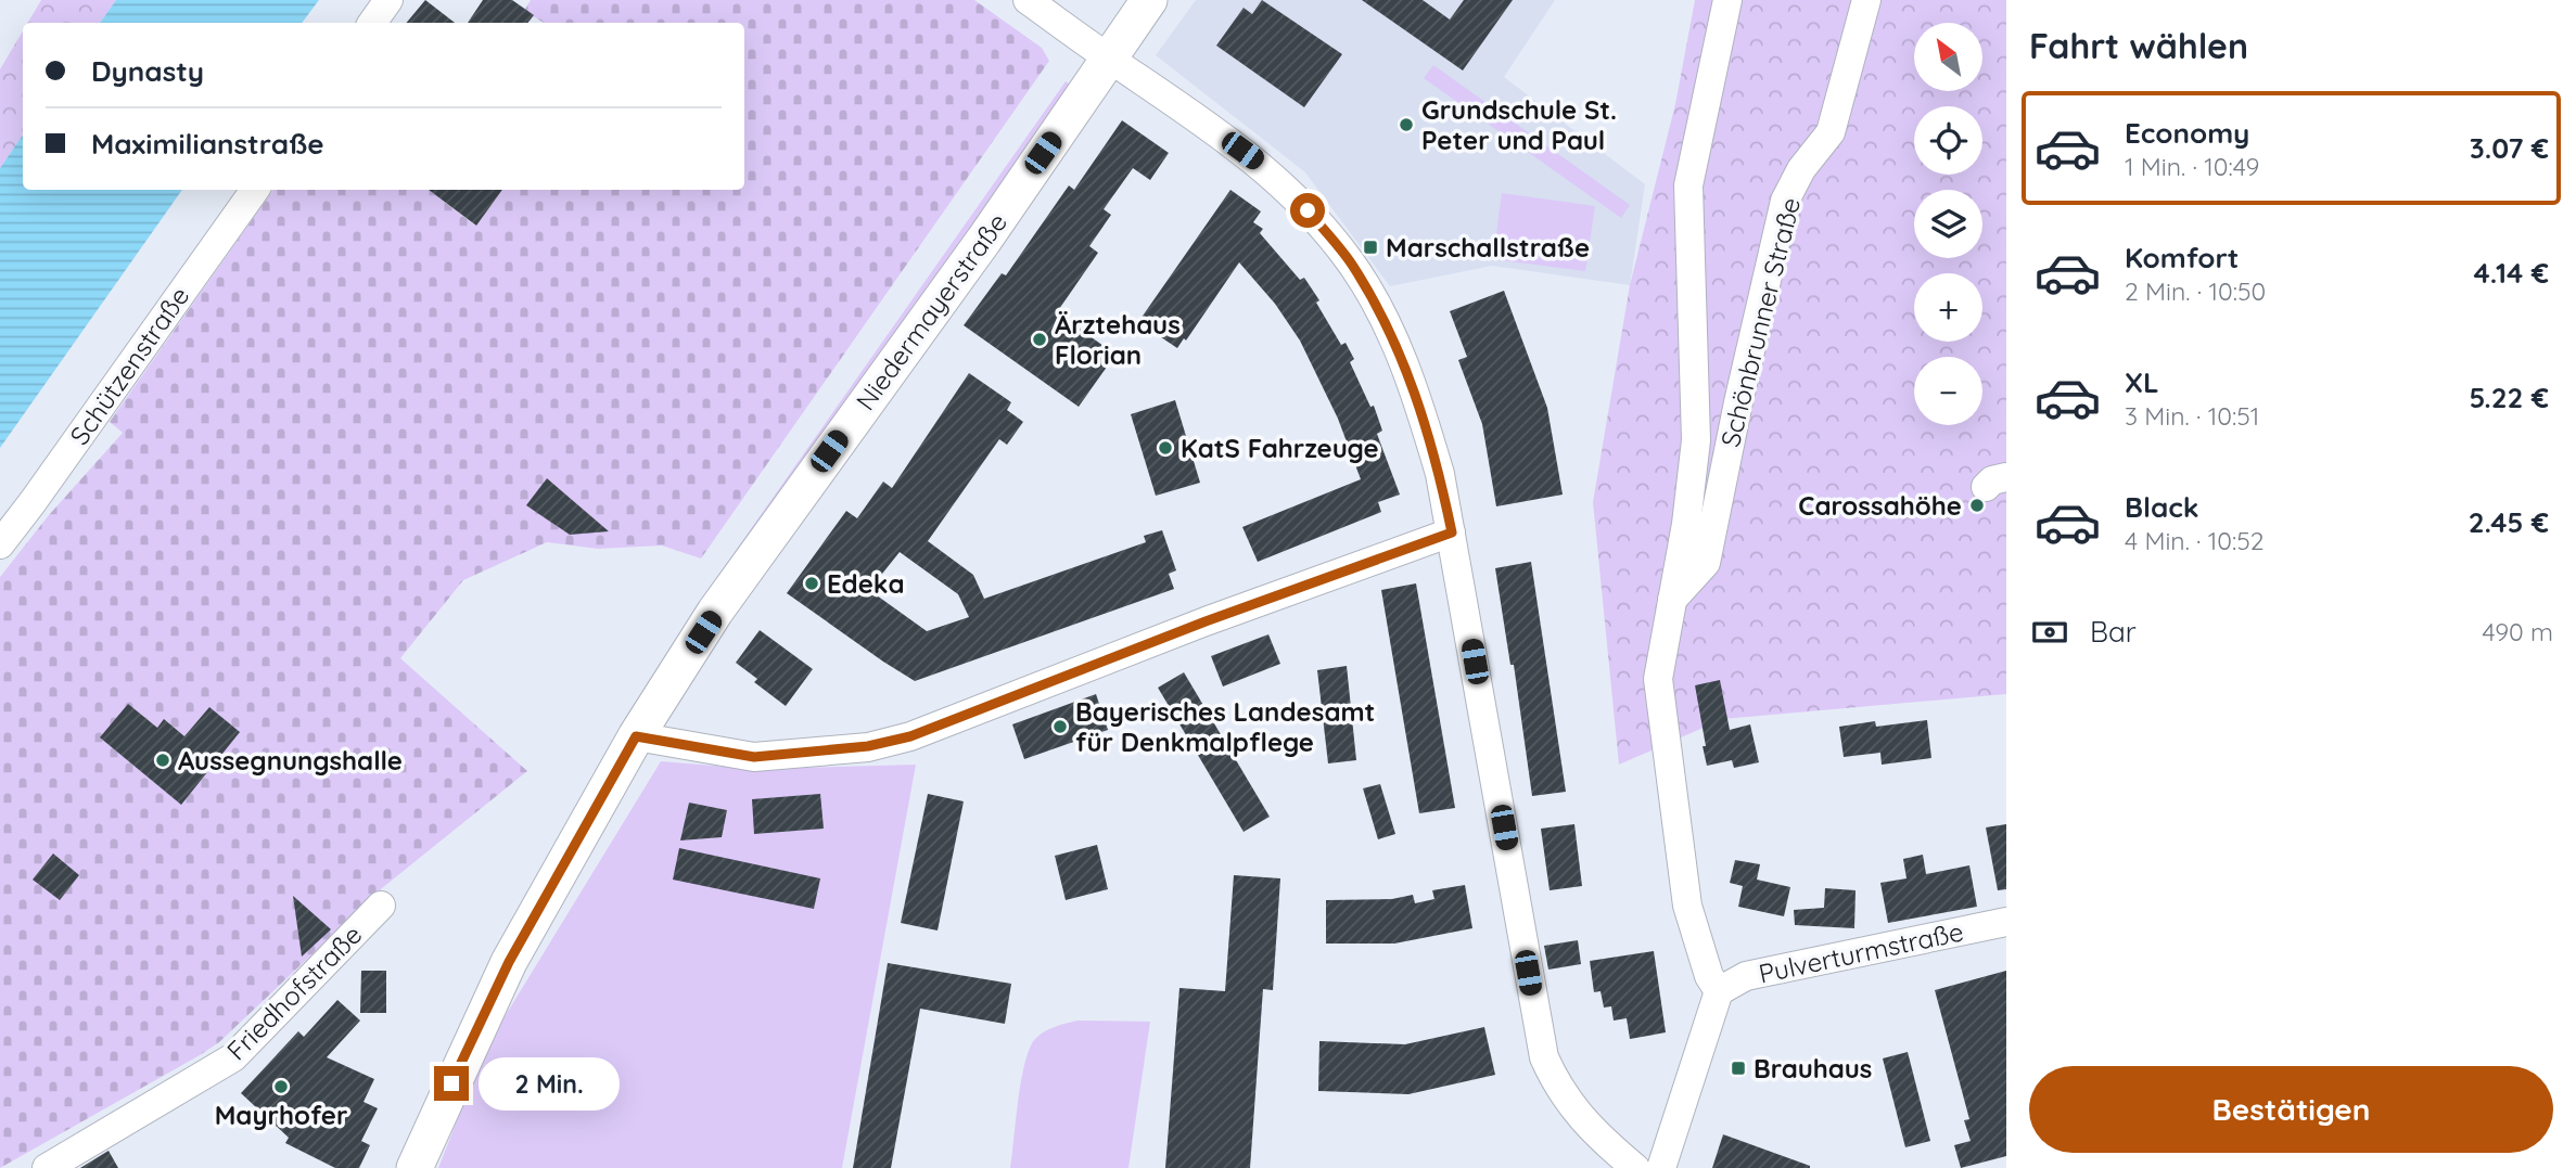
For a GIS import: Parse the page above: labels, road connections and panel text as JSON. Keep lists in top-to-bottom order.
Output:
{
  "streets": {
    "main road": ["Niedermayerstraße"],
    "street": [
      "Schönbrunner Straße",
      "Schützenstraße",
      "Pulverturmstraße",
      "Friedhofstraße"
    ]
  },
  "crossings": [
    ["Schönbrunner Straße", "Pulverturmstraße"]
  ],
  "places": {
    "other": [
      "Grundschule St. Peter und Paul",
      "Ärztehaus Florian",
      "KatS Fahrzeuge",
      "Carossahöhe",
      "Edeka",
      "Bayerisches Landesamt für Denkmalpflege",
      "Aussegnungshalle",
      "Mayrhofer"
    ],
    "transit": ["Marschallstraße", "Brauhaus"]
  },
  "north": "top left",
  "page": {
    "heading": "Fahrt wählen",
    "map_buttons": ["+", "−"],
    "banner": ["Dynasty", "Maximilianstraße"],
    "list": [
      {
        "name": "Economy",
        "note": "1 Min. · 10:49",
        "value": "3.07 €"
      },
      {
        "name": "Komfort",
        "note": "2 Min. · 10:50",
        "value": "4.14 €"
      },
      {
        "name": "XL",
        "note": "3 Min. · 10:51",
        "value": "5.22 €"
      },
      {
        "name": "Black",
        "note": "4 Min. · 10:52",
        "value": "2.45 €"
      }
    ],
    "pay": ["Bar", "490 m"],
    "buttons": "Bestätigen",
    "bubble": "2 Min."
  }
}
